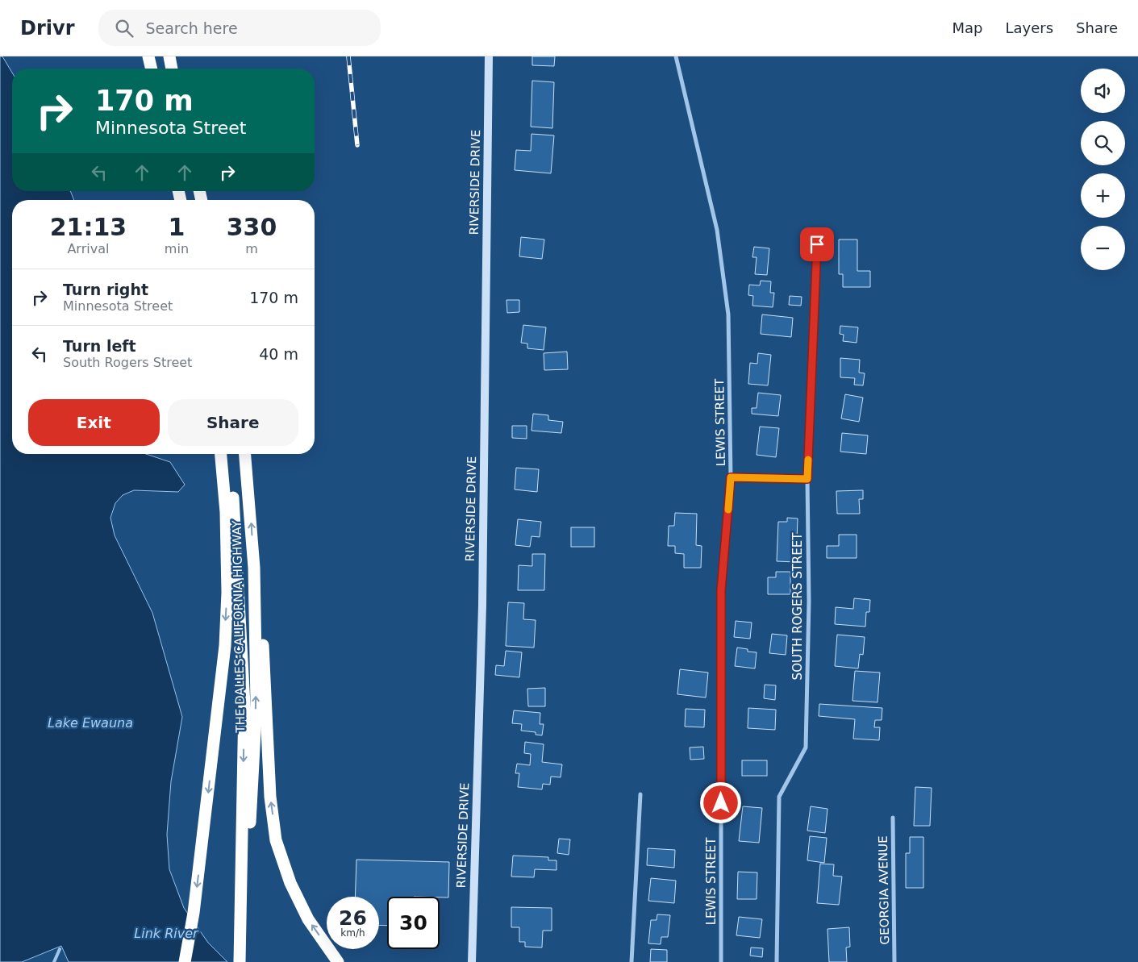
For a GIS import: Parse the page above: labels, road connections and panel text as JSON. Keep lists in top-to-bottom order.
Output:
{
  "streets": {
    "highway": ["THE DALLES-CALIFORNIA HIGHWAY"],
    "street": [
      "RIVERSIDE DRIVE",
      "LEWIS STREET",
      "SOUTH ROGERS STREET",
      "GEORGIA AVENUE"
    ]
  },
  "water": ["Lake Ewauna", "Link River"],
  "page": {
    "header": "Drivr",
    "search": "Search here",
    "nav": ["Map", "Layers", "Share"],
    "map_buttons": ["+", "−"],
    "turn": ["170 m", "Minnesota Street"],
    "eta": [
      "21:13",
      "Arrival",
      "1",
      "min",
      "330",
      "m"
    ],
    "list": [
      {
        "name": "Turn right",
        "note": "Minnesota Street",
        "value": "170 m"
      },
      {
        "name": "Turn left",
        "note": "South Rogers Street",
        "value": "40 m"
      }
    ],
    "buttons": ["Exit", "Share"],
    "speed": "26 km/h",
    "limit": "30"
  }
}
